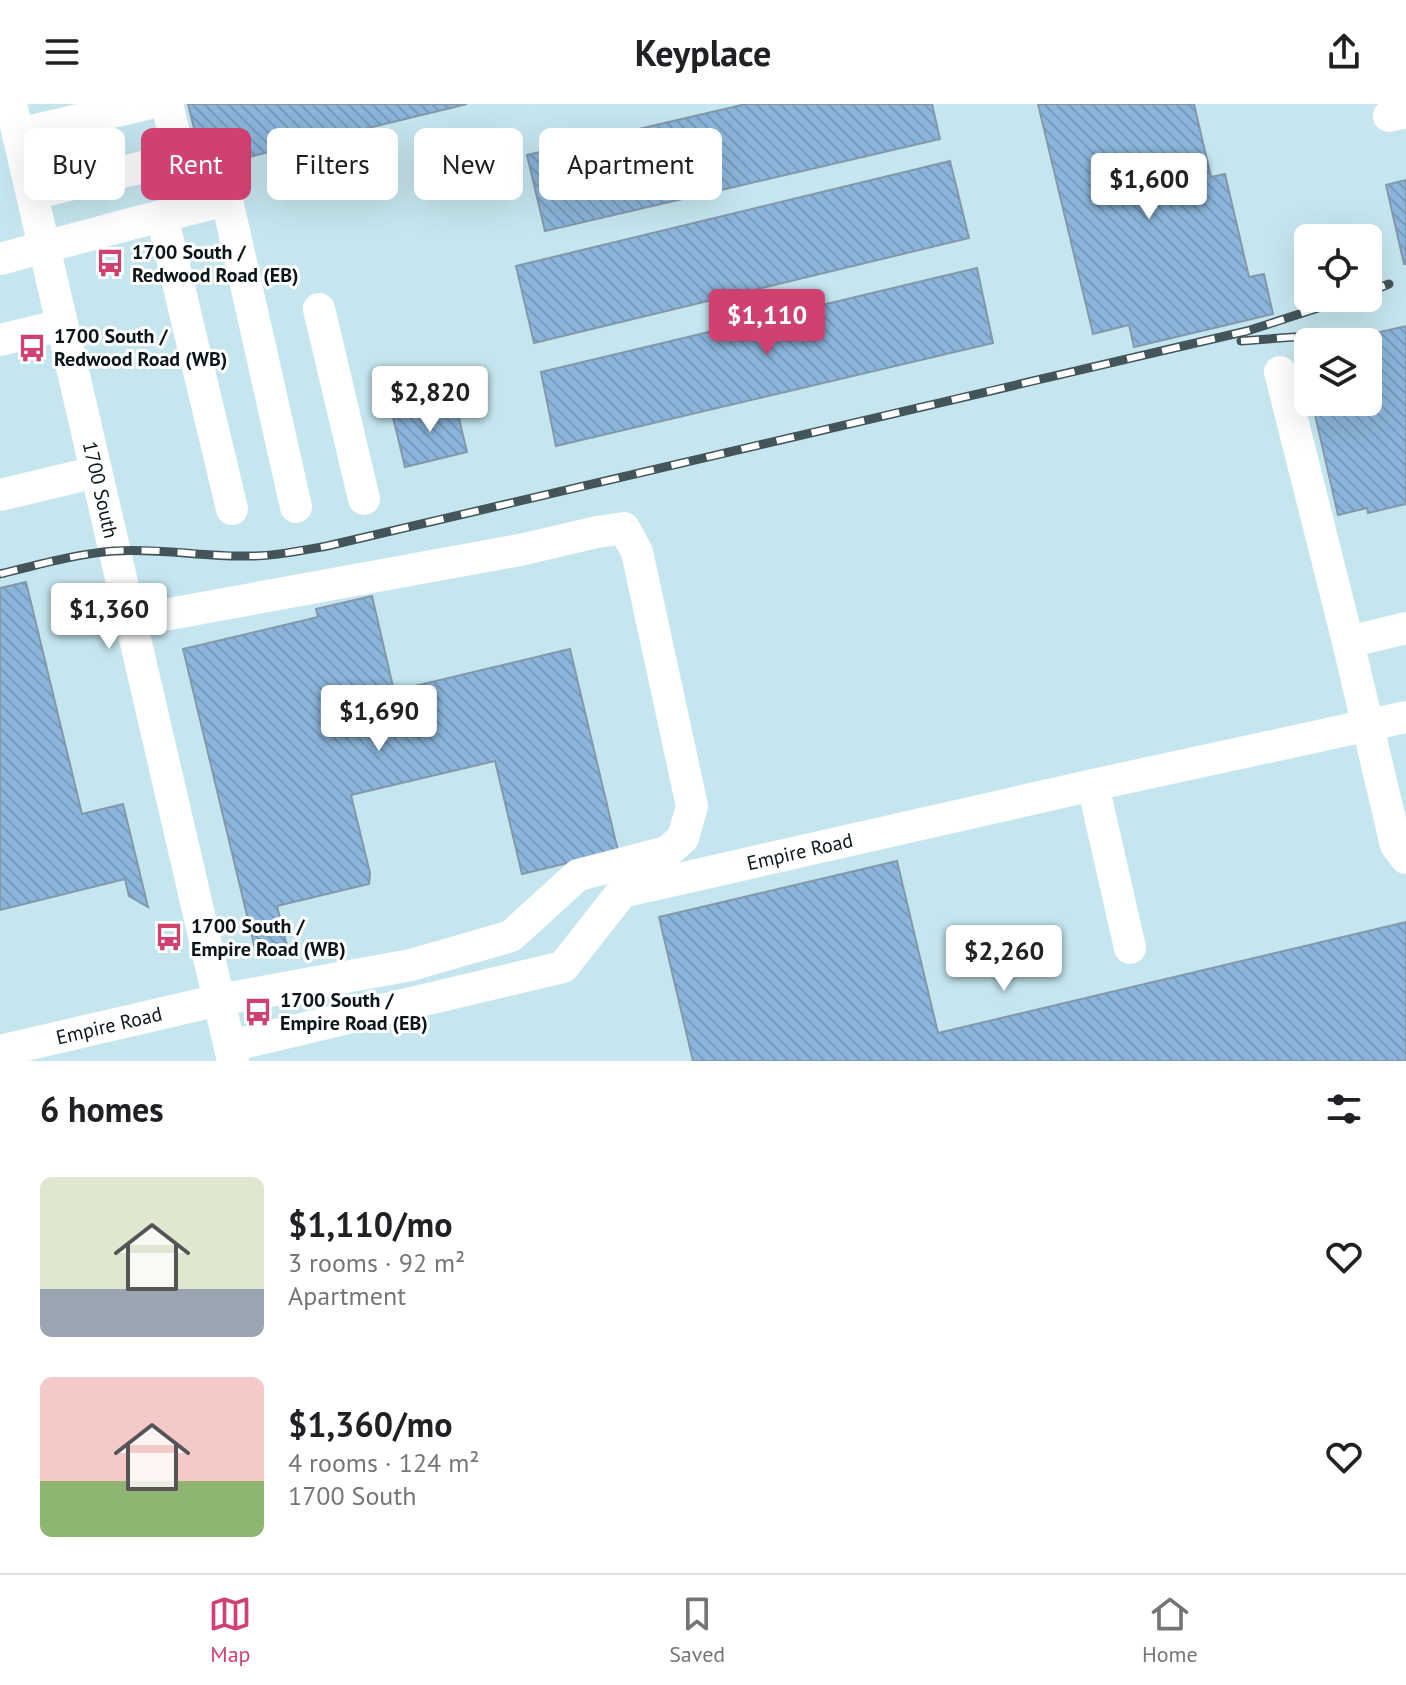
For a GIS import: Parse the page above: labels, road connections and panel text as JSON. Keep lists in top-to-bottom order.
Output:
{
  "streets": {
    "street": ["1700 South", "Empire Road"]
  },
  "crossings": [
    ["1700 South", "Empire Road"]
  ],
  "places": {
    "bus stop": [
      "1700 South / Redwood Road (EB)",
      "1700 South / Redwood Road (WB)",
      "1700 South / Empire Road (WB)",
      "1700 South / Empire Road (EB)"
    ]
  },
  "page": {
    "header": "Keyplace",
    "chip": [
      "Buy",
      "Rent",
      "Filters",
      "New",
      "Apartment"
    ],
    "price": [
      "$1,600",
      "$1,110",
      "$2,820",
      "$1,360",
      "$1,690",
      "$2,260"
    ],
    "heading": "6 homes",
    "list": [
      {
        "name": "$1,110/mo",
        "note": "3 rooms · 92 m² · Apartment"
      },
      {
        "name": "$1,360/mo",
        "note": "4 rooms · 124 m² · 1700 South"
      }
    ],
    "tabs": ["Map", "Saved", "Home"]
  }
}
